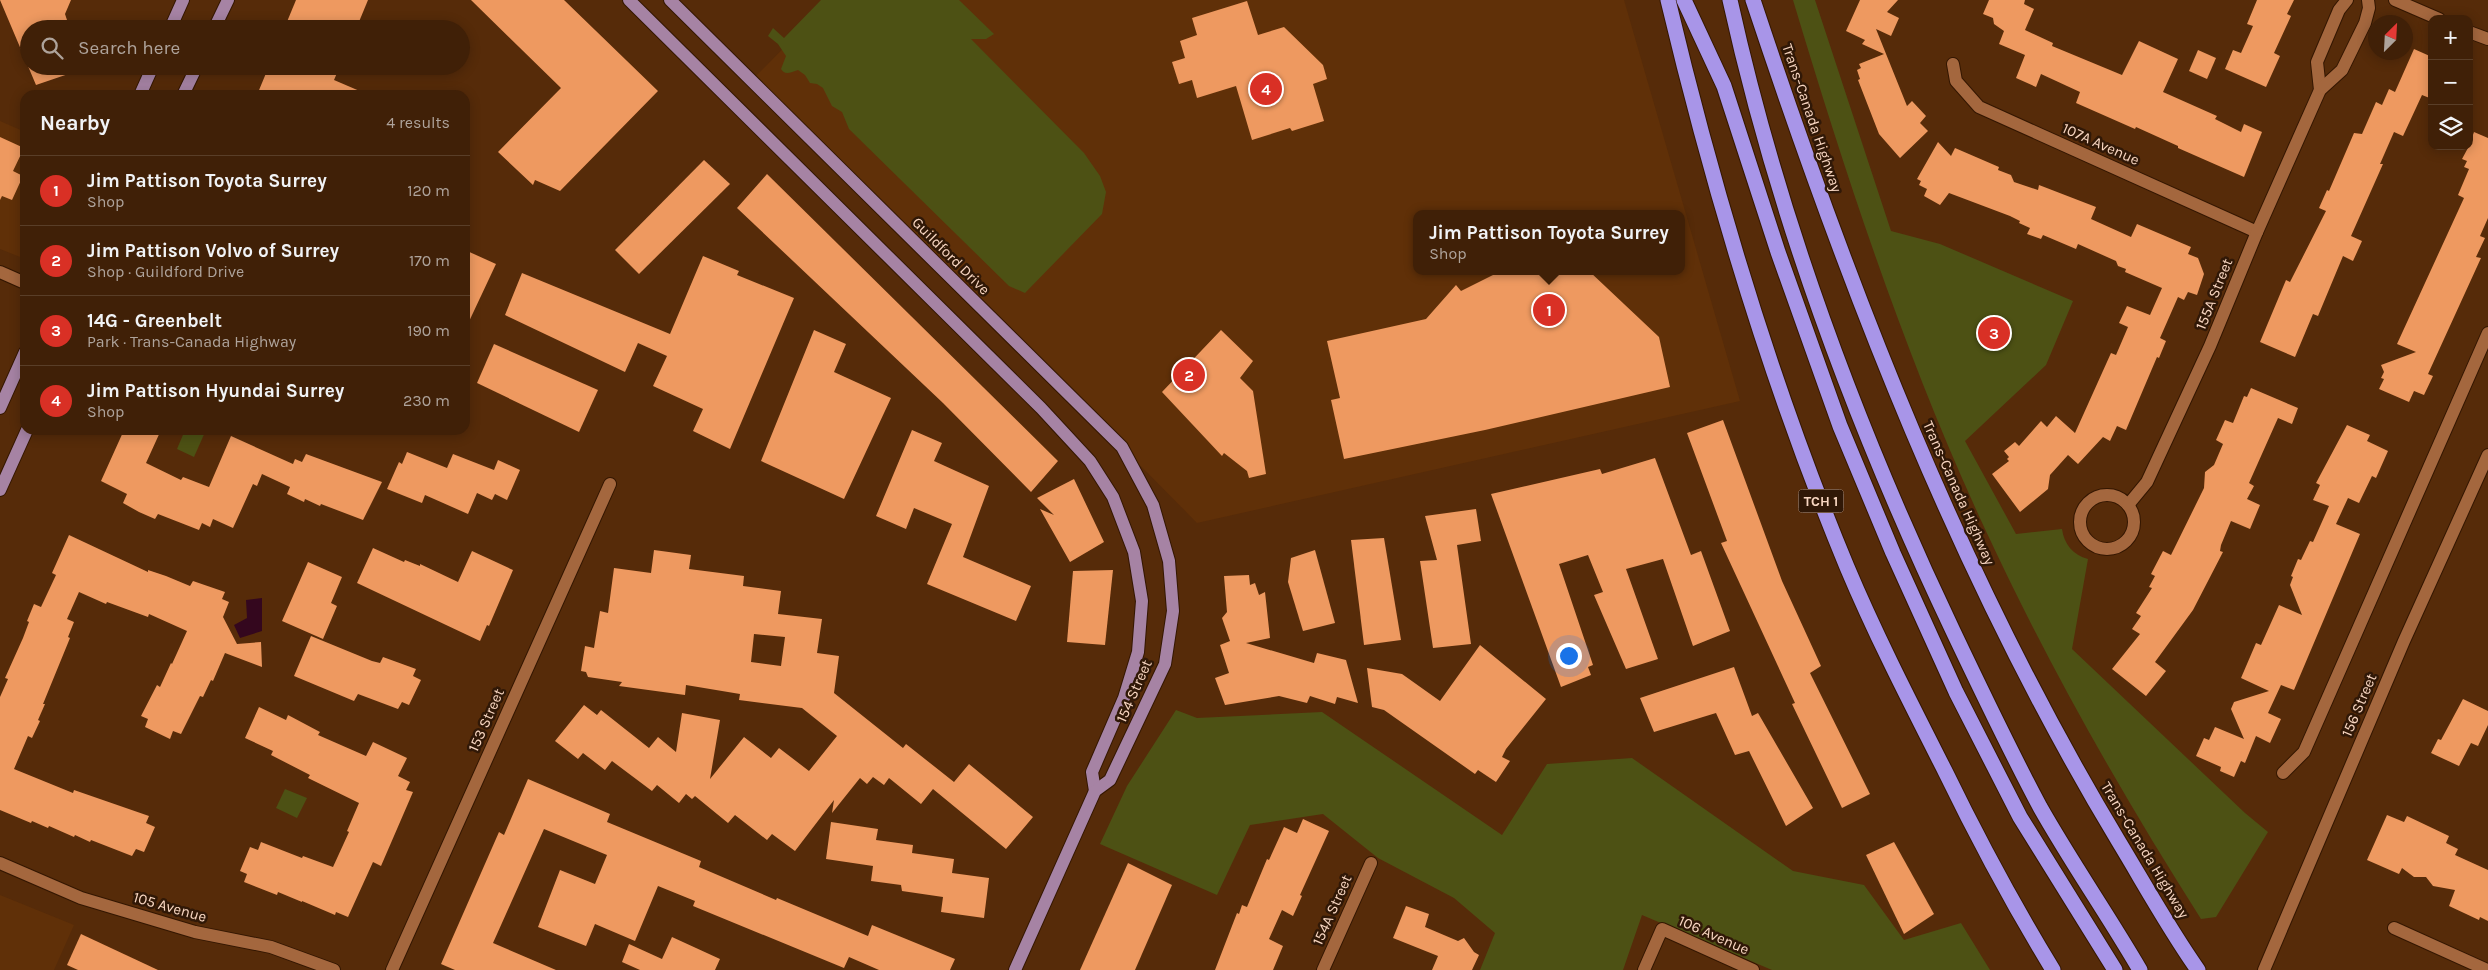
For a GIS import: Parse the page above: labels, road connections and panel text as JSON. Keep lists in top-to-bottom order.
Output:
{
  "streets": {
    "highway": ["Trans-Canada Highway", "TCH 1"],
    "main road": ["Guildford Drive", "154 Street"],
    "street": [
      "107A Avenue",
      "155A Street",
      "156 Street",
      "153 Street",
      "105 Avenue",
      "154A Street",
      "106 Avenue"
    ]
  },
  "crossings": [
    ["107A Avenue", "155A Street"],
    ["Guildford Drive", "154 Street"]
  ],
  "north": "top right",
  "page": {
    "map_buttons": ["+", "−"],
    "search": "Search here",
    "pins": [
      "4",
      "1",
      "3",
      "2"
    ],
    "heading": ["Nearby", "4 results"],
    "list": [
      {
        "mark": "1",
        "name": "Jim Pattison Toyota Surrey",
        "note": "Shop",
        "value": "120 m"
      },
      {
        "mark": "2",
        "name": "Jim Pattison Volvo of Surrey",
        "note": "Shop · Guildford Drive",
        "value": "170 m"
      },
      {
        "mark": "3",
        "name": "14G - Greenbelt",
        "note": "Park · Trans-Canada Highway",
        "value": "190 m"
      },
      {
        "mark": "4",
        "name": "Jim Pattison Hyundai Surrey",
        "note": "Shop",
        "value": "230 m"
      }
    ],
    "popup": ["Jim Pattison Toyota Surrey", "Shop"]
  }
}
